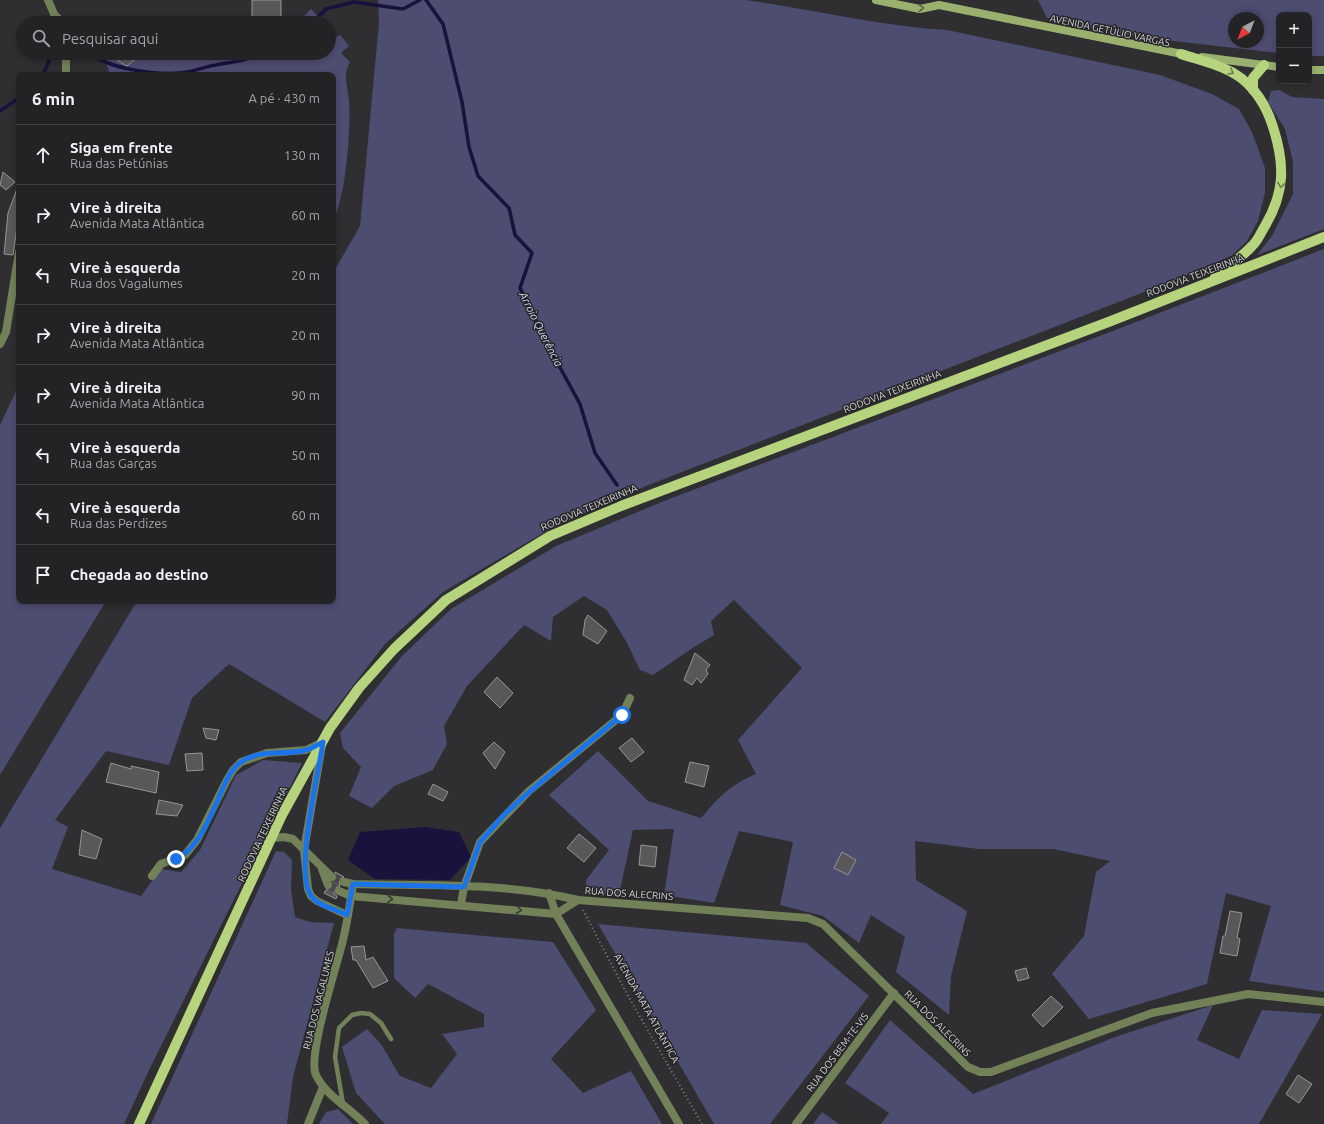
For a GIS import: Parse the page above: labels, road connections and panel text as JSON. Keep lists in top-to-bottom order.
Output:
{
  "streets": {
    "main road": ["AVENIDA GETÚLIO VARGAS", "RODOVIA TEIXEIRINHA"],
    "street": ["RUA DOS ALECRINS", "RUA DOS VAGALUMES", "RUA DOS BEM-TE-VIS"],
    "path": ["AVENIDA MATA ATLÂNTICA"]
  },
  "crossings": [
    ["RUA DOS ALECRINS", "AVENIDA MATA ATLÂNTICA"],
    ["RUA DOS ALECRINS", "RUA DOS BEM-TE-VIS"]
  ],
  "water": ["Arroio Querência"],
  "north": "bottom left",
  "page": {
    "map_buttons": ["+", "−"],
    "search": "Pesquisar aqui",
    "heading": ["6 min", "A pé · 430 m"],
    "list": [
      ["Siga em frente", "Rua das Petúnias", "130 m"],
      ["Vire à direita", "Avenida Mata Atlântica", "60 m"],
      ["Vire à esquerda", "Rua dos Vagalumes", "20 m"],
      ["Vire à direita", "Avenida Mata Atlântica", "20 m"],
      ["Vire à direita", "Avenida Mata Atlântica", "90 m"],
      ["Vire à esquerda", "Rua das Garças", "50 m"],
      ["Vire à esquerda", "Rua das Perdizes", "60 m"],
      "Chegada ao destino"
    ]
  }
}
